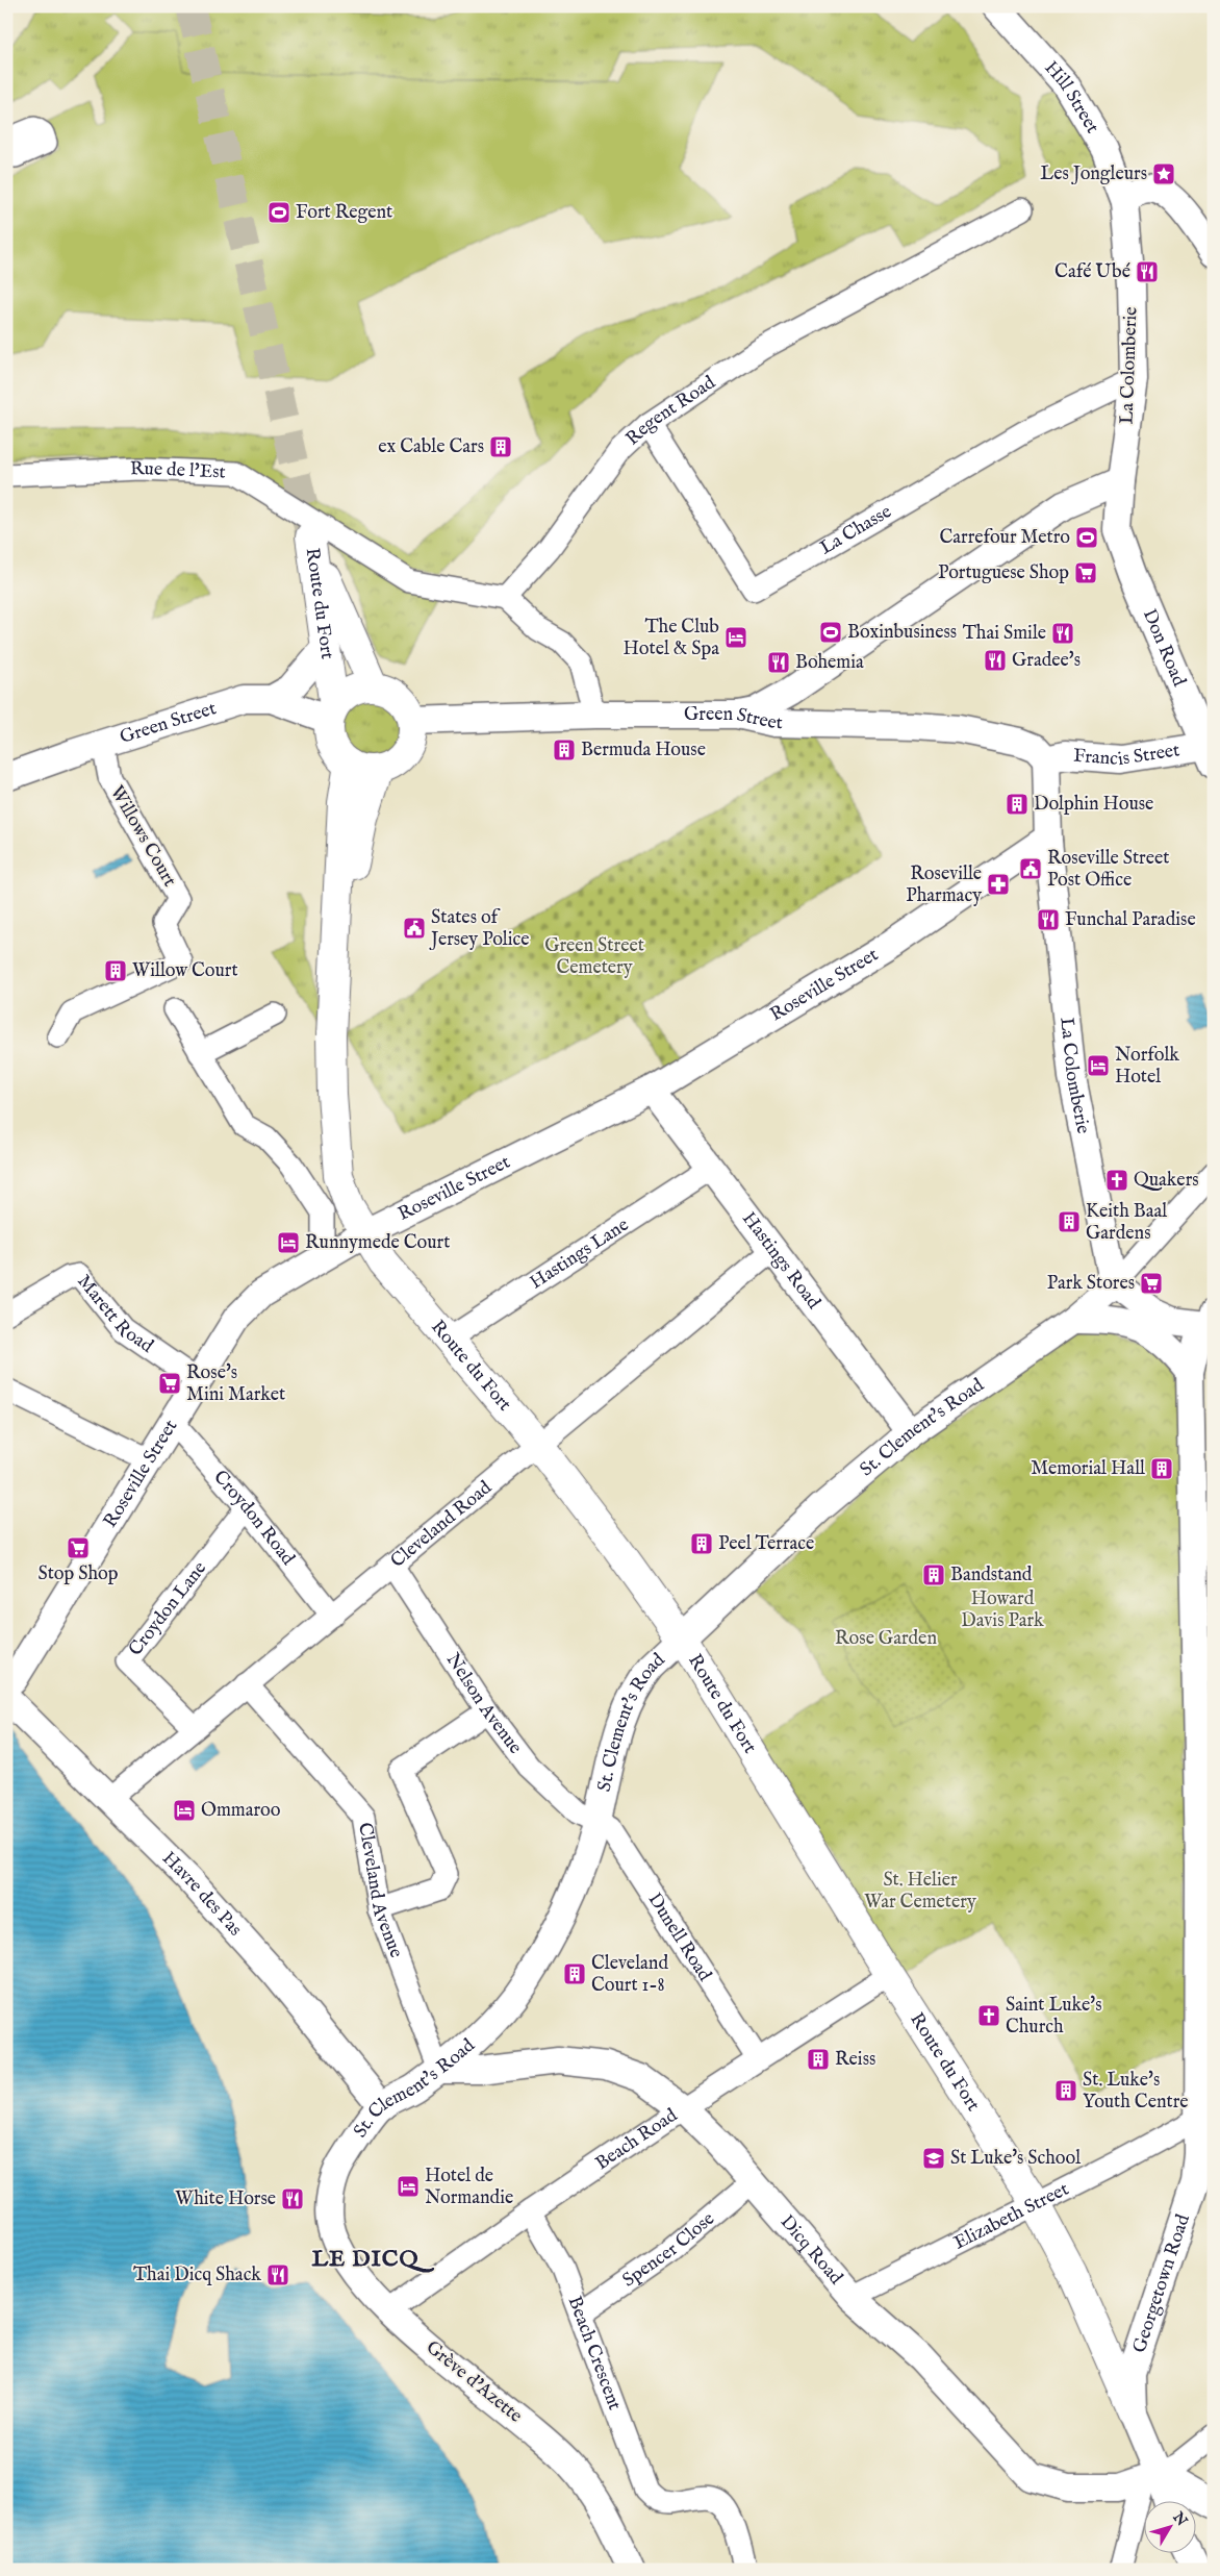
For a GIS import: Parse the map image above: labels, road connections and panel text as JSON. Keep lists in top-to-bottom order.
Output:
{
  "streets": {
    "highway": ["Route du Fort"],
    "main road": [
      "Hill Street",
      "La Colomberie",
      "Don Road",
      "Green Street",
      "Francis Street",
      "Roseville Street",
      "Hastings Road",
      "St. Clement's Road",
      "Havre des Pas",
      "Dicq Road",
      "Georgetown Road",
      "Grève d'Azette"
    ],
    "street": [
      "Regent Road",
      "Rue de l'Est",
      "La Chasse",
      "Willows Court",
      "Hastings Lane",
      "Marett Road",
      "Croydon Road",
      "Cleveland Road",
      "Croydon Lane",
      "Nelson Avenue",
      "Cleveland Avenue",
      "Dunell Road",
      "Beach Road",
      "Elizabeth Street",
      "Spencer Close",
      "Beach Crescent"
    ]
  },
  "crossings": [
    ["Hill Street", "La Colomberie"],
    ["La Colomberie", "La Chasse"],
    ["La Colomberie", "Don Road"],
    ["La Colomberie", "Green Street"],
    ["La Colomberie", "Francis Street"],
    ["La Colomberie", "Roseville Street"],
    ["La Colomberie", "St. Clement's Road"],
    ["Regent Road", "Rue de l'Est"],
    ["Regent Road", "La Chasse"],
    ["Route du Fort", "Green Street"],
    ["Route du Fort", "Roseville Street"],
    ["Route du Fort", "Hastings Lane"],
    ["Route du Fort", "St. Clement's Road"],
    ["Route du Fort", "Cleveland Road"],
    ["Route du Fort", "Beach Road"],
    ["Route du Fort", "Elizabeth Street"],
    ["Route du Fort", "Dicq Road"],
    ["Route du Fort", "Georgetown Road"],
    ["Don Road", "Francis Street"],
    ["Green Street", "Francis Street"],
    ["Green Street", "Willows Court"],
    ["Roseville Street", "Hastings Road"],
    ["Roseville Street", "Marett Road"],
    ["Roseville Street", "Croydon Road"],
    ["Hastings Lane", "Hastings Road"],
    ["Hastings Road", "St. Clement's Road"],
    ["Hastings Road", "Cleveland Road"],
    ["St. Clement's Road", "Nelson Avenue"],
    ["St. Clement's Road", "Cleveland Avenue"],
    ["St. Clement's Road", "Havre des Pas"],
    ["St. Clement's Road", "Dunell Road"],
    ["St. Clement's Road", "Dicq Road"],
    ["St. Clement's Road", "Grève d'Azette"],
    ["Croydon Road", "Cleveland Road"],
    ["Croydon Road", "Croydon Lane"],
    ["Cleveland Road", "Croydon Lane"],
    ["Cleveland Road", "Nelson Avenue"],
    ["Cleveland Road", "Cleveland Avenue"],
    ["Cleveland Road", "Havre des Pas"],
    ["Nelson Avenue", "Dunell Road"],
    ["Cleveland Avenue", "Dicq Road"],
    ["Dunell Road", "Beach Road"],
    ["Beach Road", "Dicq Road"],
    ["Beach Road", "Beach Crescent"],
    ["Beach Road", "Grève d'Azette"],
    ["Elizabeth Street", "Dicq Road"],
    ["Elizabeth Street", "Georgetown Road"],
    ["Spencer Close", "Dicq Road"],
    ["Spencer Close", "Beach Crescent"]
  ],
  "districts": ["LE DICQ"],
  "parks": [
    "Green Street Cemetery",
    "Howard Davis Park",
    "Rose Garden",
    "St. Helier War Cemetery"
  ],
  "places": {
    "place": ["Les Jongleurs"],
    "sports": ["Fort Regent", "Carrefour Metro", "Boxinbusiness"],
    "restaurant": [
      "Café Ubé",
      "Thai Smile",
      "Gradee's",
      "Bohemia",
      "Funchal Paradise",
      "White Horse",
      "Thai Dicq Shack"
    ],
    "building": [
      "ex Cable Cars",
      "Bermuda House",
      "Dolphin House",
      "Willow Court",
      "Keith Baal Gardens",
      "Memorial Hall",
      "Peel Terrace",
      "Bandstand",
      "Cleveland Court 1-8",
      "Reiss",
      "St. Luke's Youth Centre"
    ],
    "supermarket": [
      "Portuguese Shop",
      "Park Stores",
      "Rose's Mini Market",
      "Stop Shop"
    ],
    "hotel": [
      "The Club Hotel & Spa",
      "Norfolk Hotel",
      "Runnymede Court",
      "Ommaroo",
      "Hotel de Normandie"
    ],
    "public building": ["Roseville Street Post Office", "States of Jersey Police"],
    "pharmacy": ["Roseville Pharmacy"],
    "church": ["Quakers", "Saint Luke's Church"],
    "school or university": ["St Luke's School"]
  },
  "north": "top right"
}
